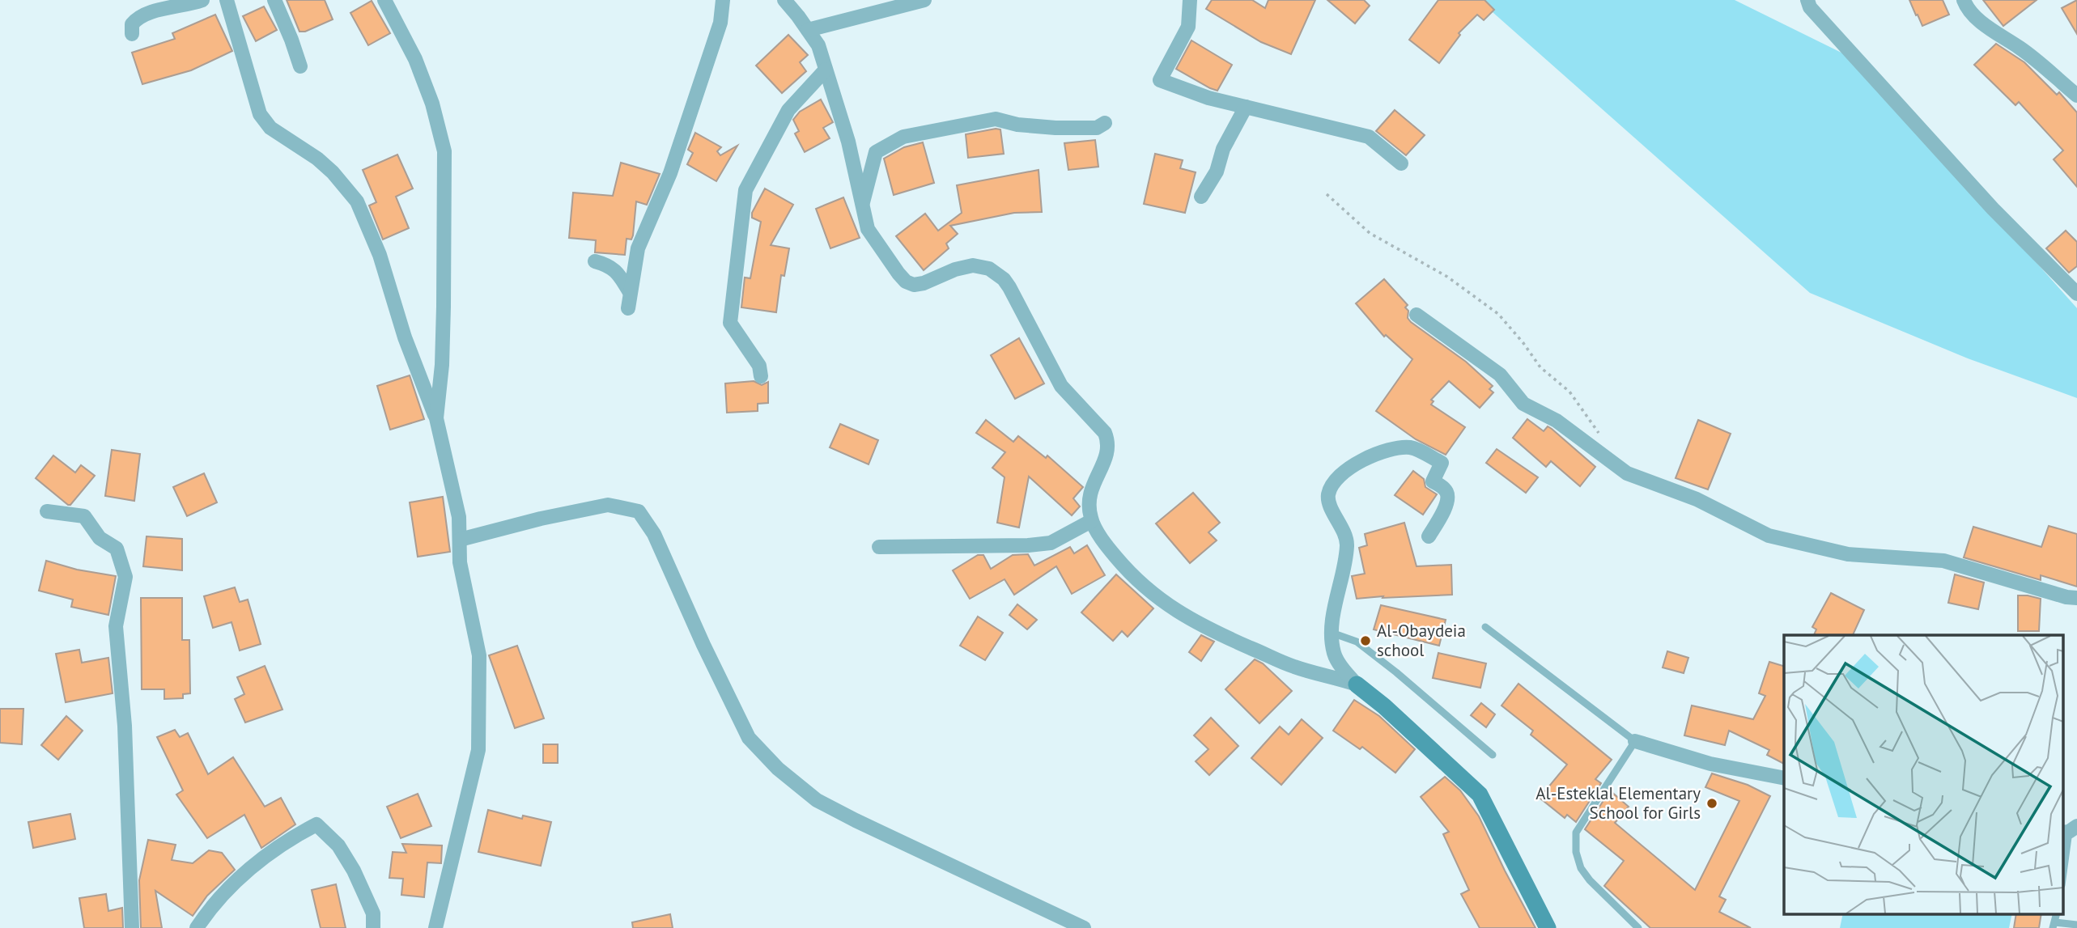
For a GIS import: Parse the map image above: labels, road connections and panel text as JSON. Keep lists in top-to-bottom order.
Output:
{
  "places": ["Al-Obaydeia school", "Al-Esteklal Elementary School for Girls"]
}
